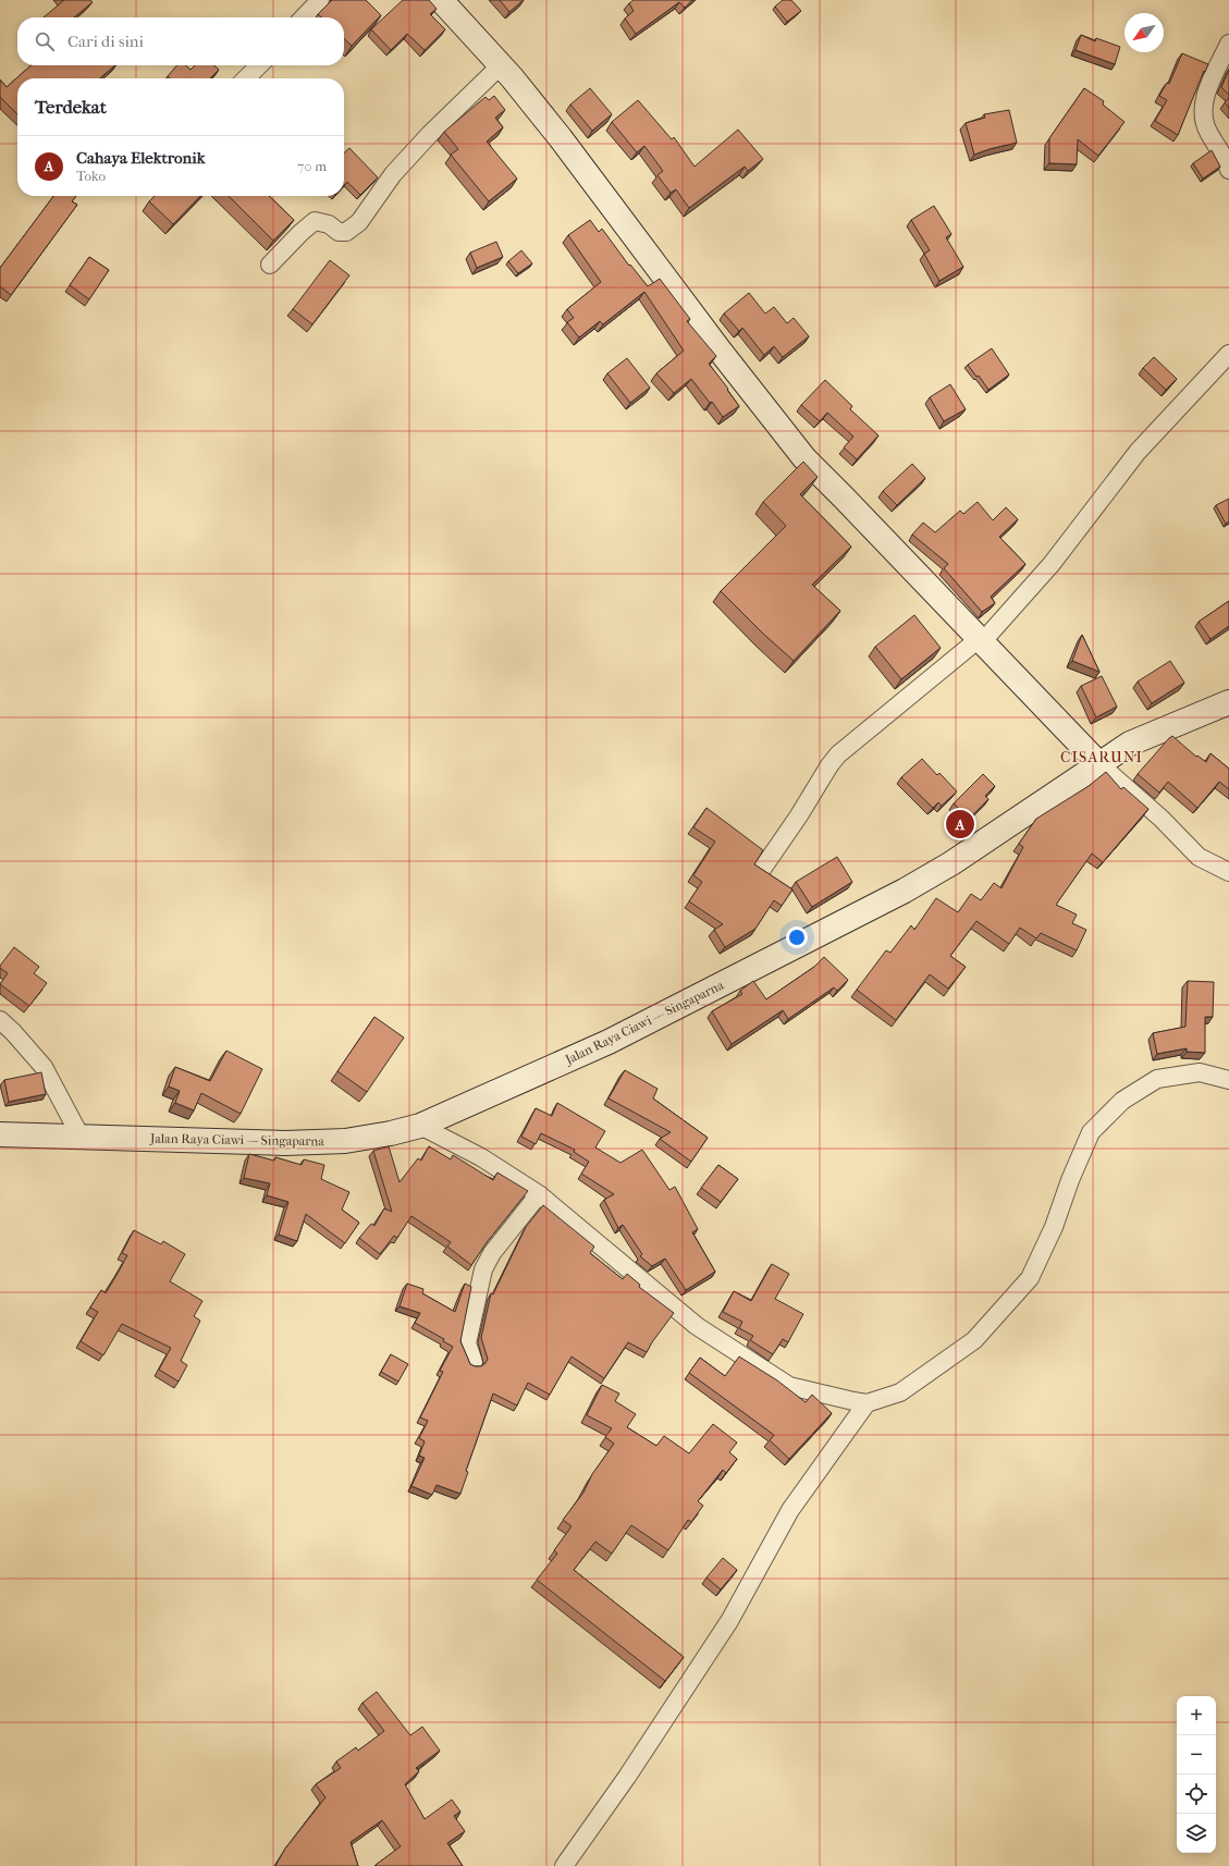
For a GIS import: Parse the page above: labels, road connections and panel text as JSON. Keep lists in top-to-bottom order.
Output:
{
  "streets": {
    "main road": ["Jalan Raya Ciawi — Singaparna"]
  },
  "districts": ["CISARUNI"],
  "north": "bottom left",
  "page": {
    "search": "Cari di sini",
    "heading": "Terdekat",
    "list": [
      {
        "mark": "A",
        "name": "Cahaya Elektronik",
        "note": "Toko",
        "value": "70 m"
      }
    ],
    "pins": "A",
    "map_buttons": ["+", "−"]
  }
}
